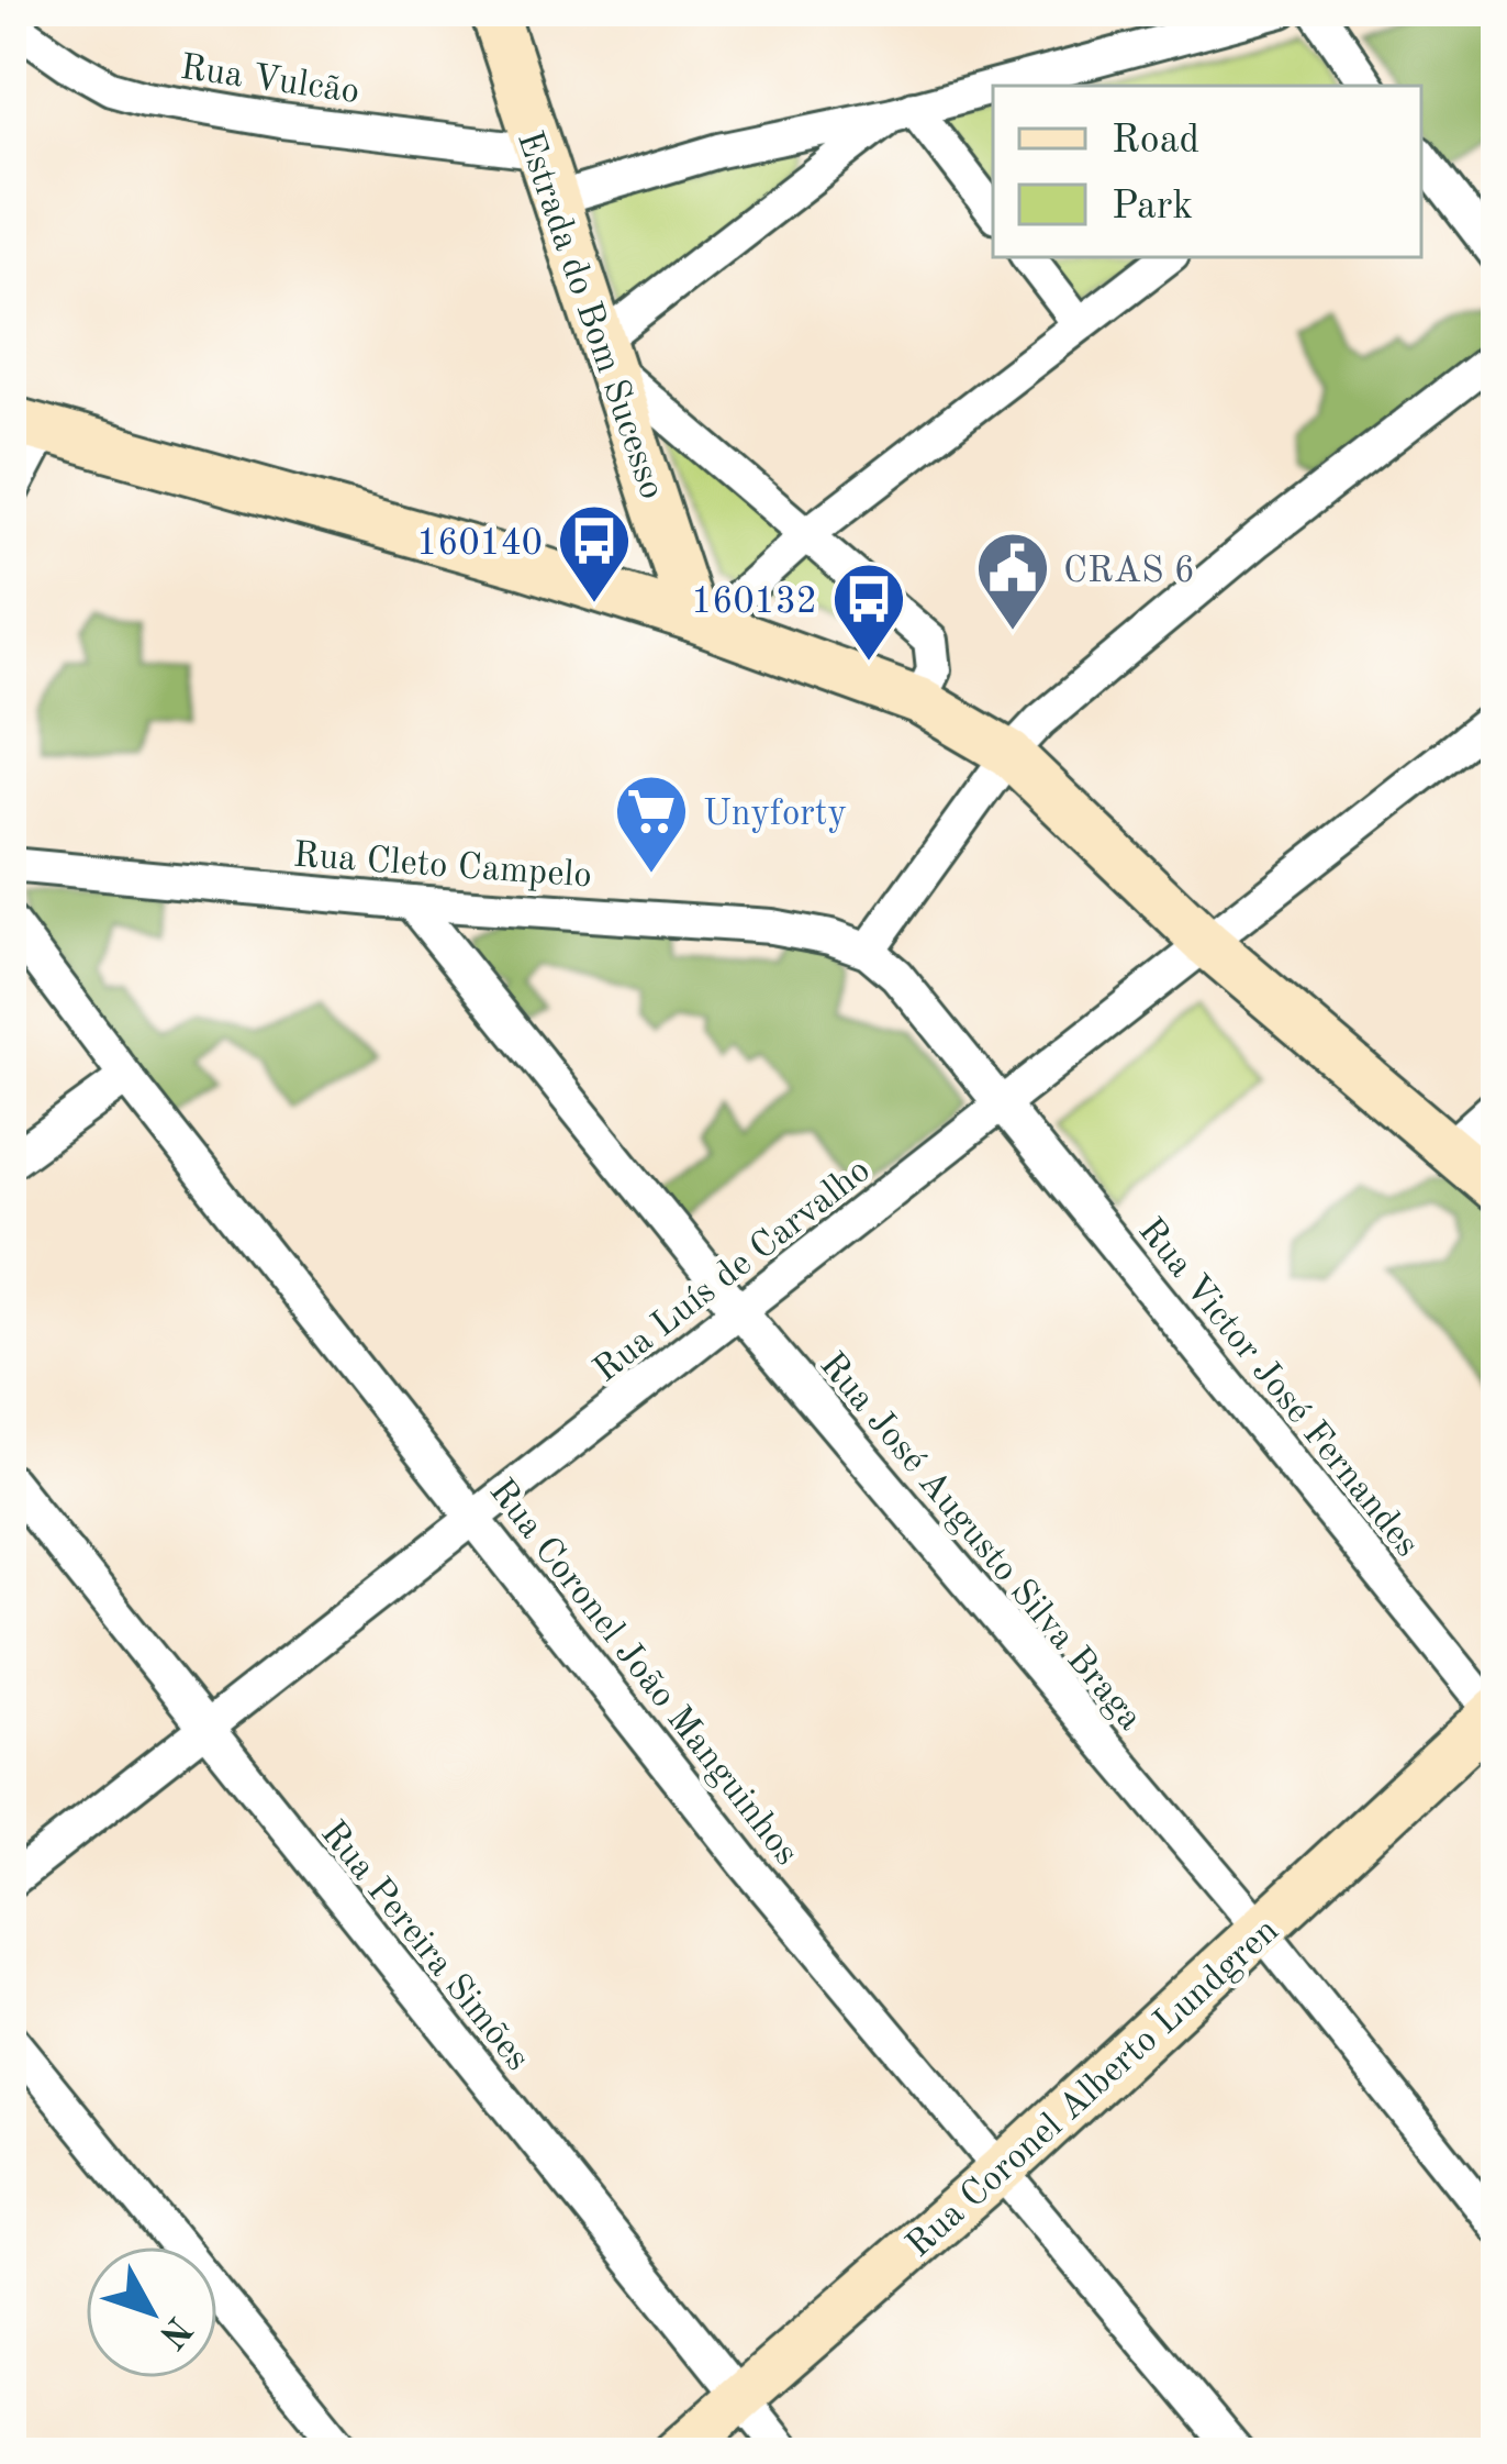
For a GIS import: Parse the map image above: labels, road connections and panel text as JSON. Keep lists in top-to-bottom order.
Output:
{
  "streets": {
    "street": [
      "Rua Vulcão",
      "Estrada do Bom Sucesso",
      "Rua Cleto Campelo",
      "Rua Luís de Carvalho",
      "Rua Victor José Fernandes",
      "Rua José Augusto Silva Braga",
      "Rua Coronel João Manguinhos",
      "Rua Pereira Simões",
      "Rua Coronel Alberto Lundgren"
    ]
  },
  "crossings": [
    ["Rua Vulcão", "Estrada do Bom Sucesso"],
    ["Rua Cleto Campelo", "Rua José Augusto Silva Braga"],
    ["Rua Luís de Carvalho", "Rua Victor José Fernandes"],
    ["Rua Luís de Carvalho", "Rua José Augusto Silva Braga"],
    ["Rua Luís de Carvalho", "Rua Coronel João Manguinhos"],
    ["Rua Luís de Carvalho", "Rua Pereira Simões"],
    ["Rua Victor José Fernandes", "Rua Coronel Alberto Lundgren"],
    ["Rua José Augusto Silva Braga", "Rua Coronel Alberto Lundgren"],
    ["Rua Coronel João Manguinhos", "Rua Coronel Alberto Lundgren"],
    ["Rua Pereira Simões", "Rua Coronel Alberto Lundgren"]
  ],
  "places": {
    "bus stop": ["160140", "160132"],
    "public building": ["CRAS 6"],
    "supermarket": ["Unyforty"]
  },
  "legend": ["Road", "Park"],
  "north": "bottom right"
}
